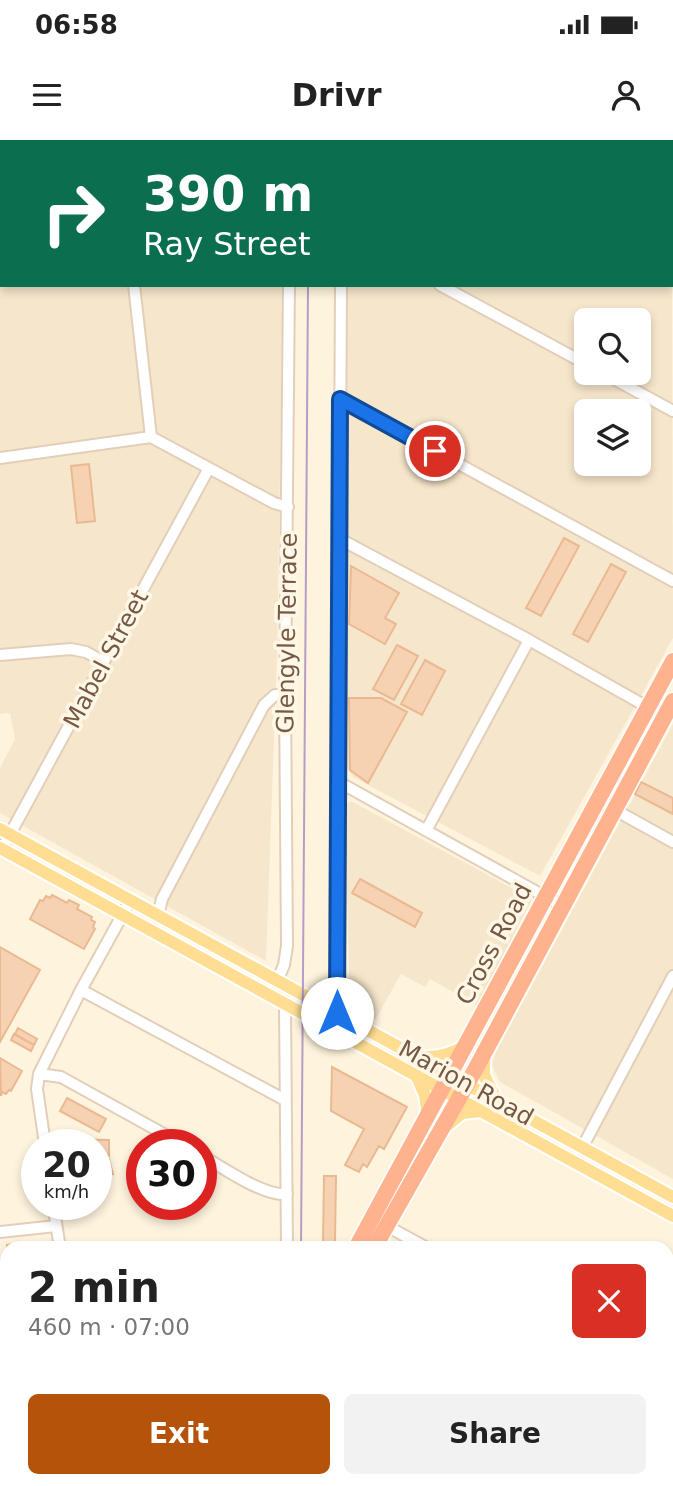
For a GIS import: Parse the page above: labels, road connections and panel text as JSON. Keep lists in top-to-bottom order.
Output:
{
  "streets": {
    "highway": ["Cross Road"],
    "main road": ["Marion Road"],
    "street": ["Glengyle Terrace", "Mabel Street"]
  },
  "crossings": [
    ["Glengyle Terrace", "Marion Road"],
    ["Mabel Street", "Marion Road"],
    ["Cross Road", "Marion Road"]
  ],
  "page": {
    "status": "06:58",
    "header": "Drivr",
    "turn": ["390 m", "Ray Street"],
    "speed": "20 km/h",
    "limit": "30",
    "heading": ["2 min", "460 m · 07:00"],
    "buttons": ["Exit", "Share"]
  }
}
